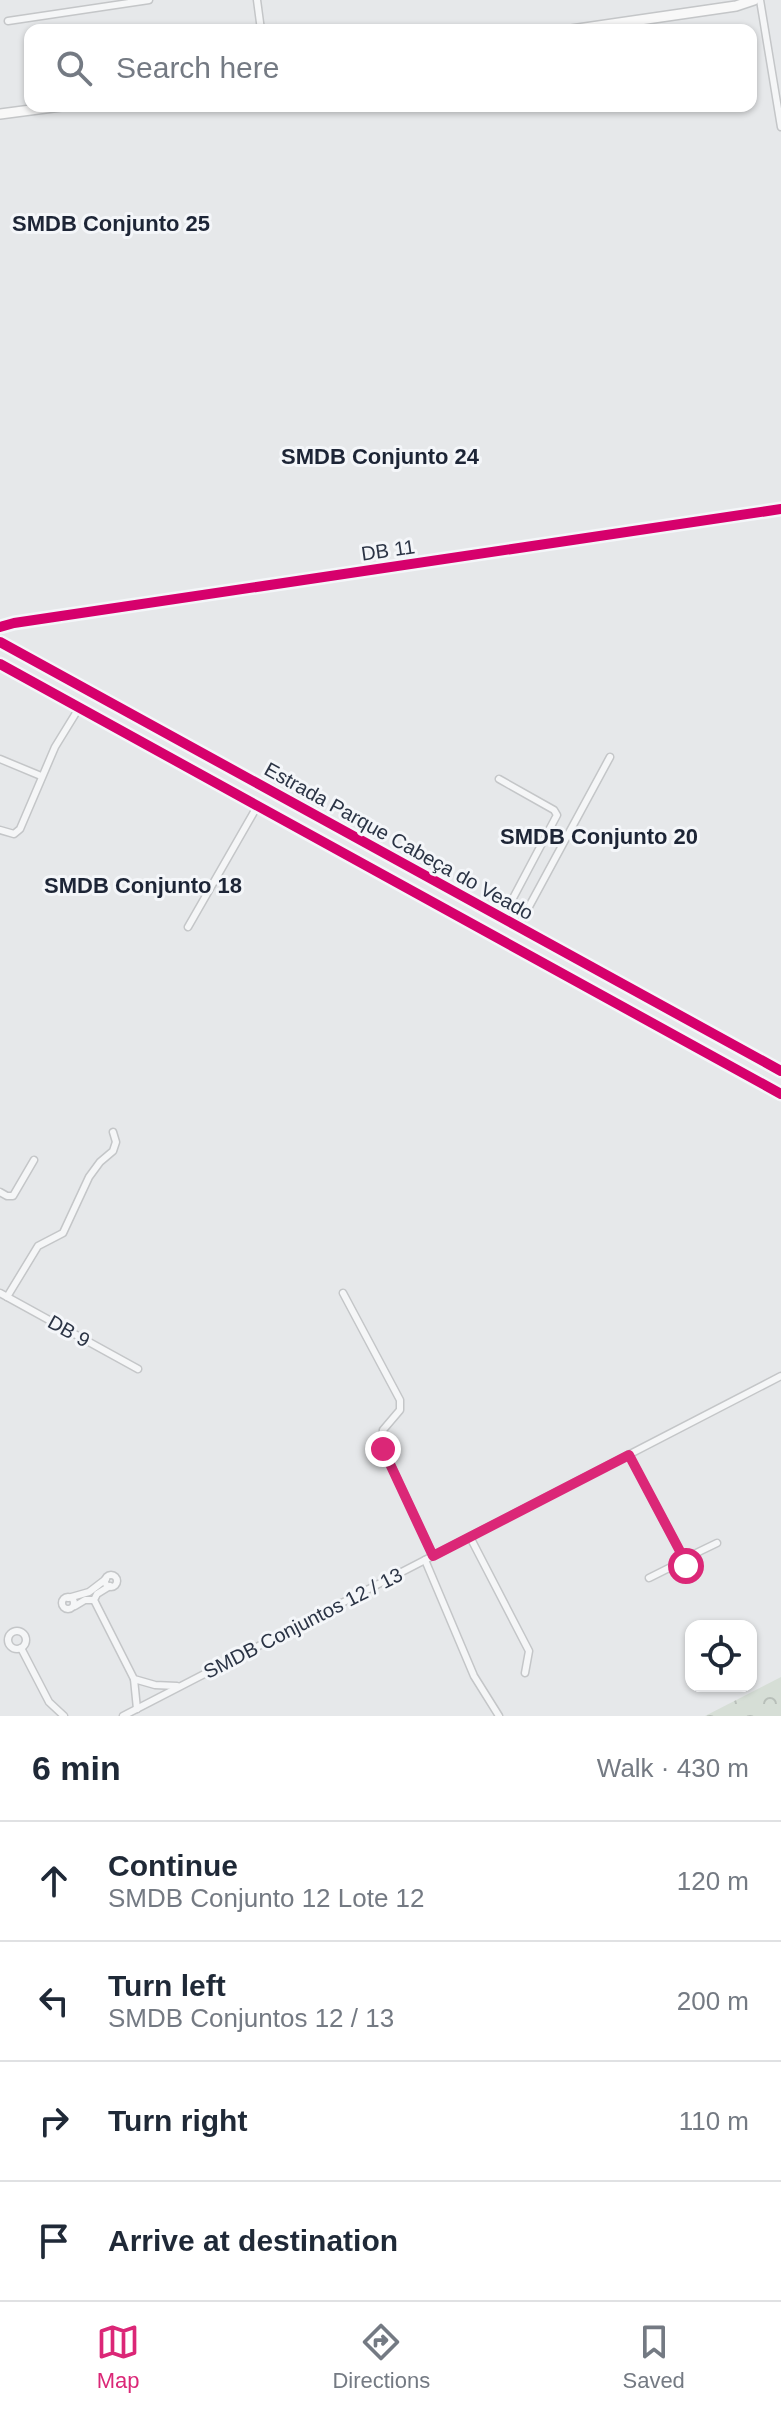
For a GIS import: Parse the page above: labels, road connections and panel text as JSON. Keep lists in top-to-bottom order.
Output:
{
  "streets": {
    "main road": ["Estrada Parque Cabeça do Veado"],
    "street": ["DB 11", "DB 9", "SMDB Conjuntos 12 / 13"]
  },
  "districts": [
    "SMDB Conjunto 25",
    "SMDB Conjunto 24",
    "SMDB Conjunto 20",
    "SMDB Conjunto 18"
  ],
  "page": {
    "search": "Search here",
    "heading": ["6 min", "Walk · 430 m"],
    "list": [
      ["Continue", "SMDB Conjunto 12 Lote 12", "120 m"],
      ["Turn left", "SMDB Conjuntos 12 / 13", "200 m"],
      ["Turn right", "110 m"],
      "Arrive at destination"
    ],
    "nav": ["Map", "Directions", "Saved"]
  }
}
